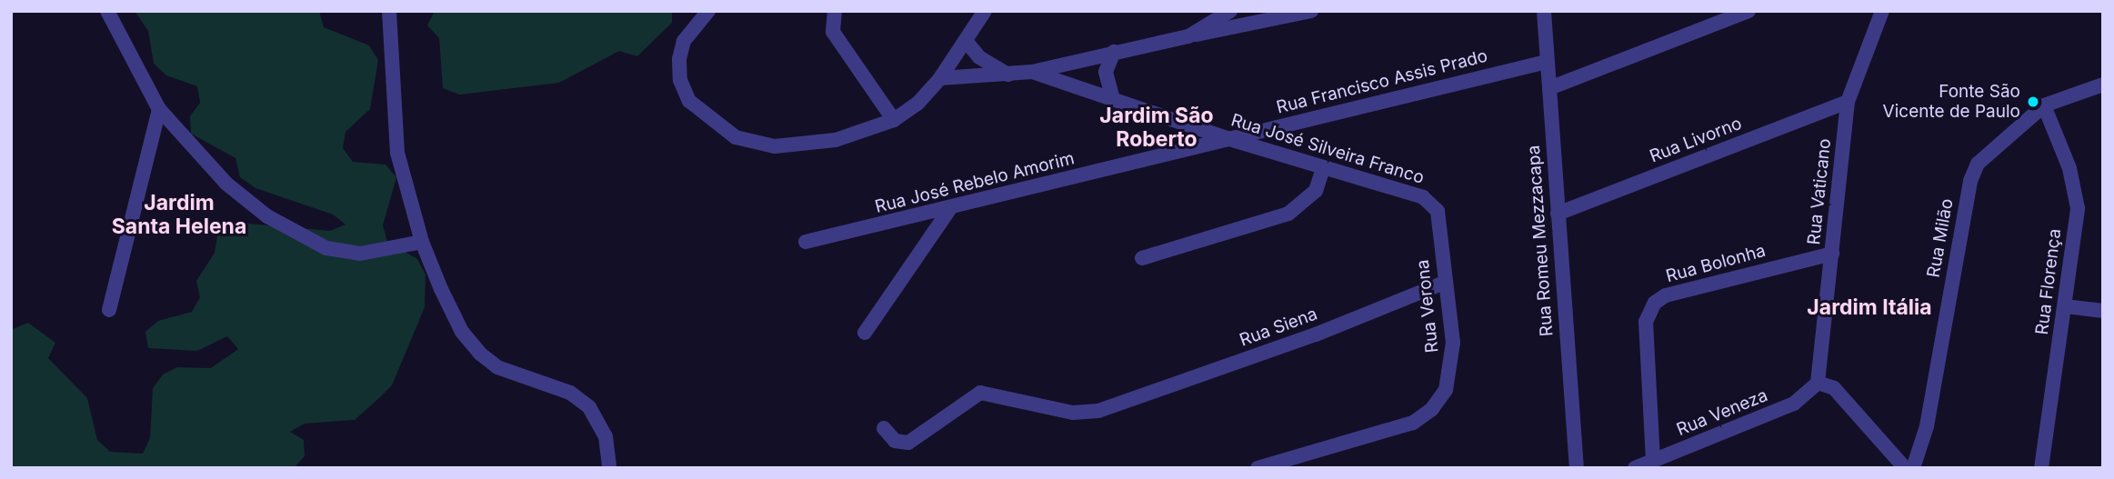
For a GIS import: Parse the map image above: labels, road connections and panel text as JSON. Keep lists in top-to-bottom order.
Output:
{
  "streets": {
    "street": [
      "Rua Francisco Assis Prado",
      "Rua Livorno",
      "Rua José Silveira Franco",
      "Rua José Rebelo Amorim",
      "Rua Vaticano",
      "Rua Milão",
      "Rua Romeu Mezzacapa",
      "Rua Bolonha",
      "Rua Florença",
      "Rua Verona",
      "Rua Siena",
      "Rua Veneza"
    ]
  },
  "crossings": [
    ["Rua Francisco Assis Prado", "Rua José Silveira Franco"],
    ["Rua Francisco Assis Prado", "Rua José Rebelo Amorim"],
    ["Rua Francisco Assis Prado", "Rua Romeu Mezzacapa"],
    ["Rua Livorno", "Rua Vaticano"],
    ["Rua Livorno", "Rua Romeu Mezzacapa"],
    ["Rua José Silveira Franco", "Rua José Rebelo Amorim"],
    ["Rua José Silveira Franco", "Rua Verona"],
    ["Rua Vaticano", "Rua Bolonha"],
    ["Rua Vaticano", "Rua Veneza"],
    ["Rua Milão", "Rua Florença"],
    ["Rua Bolonha", "Rua Veneza"],
    ["Rua Verona", "Rua Siena"]
  ],
  "districts": ["Jardim São Roberto", "Jardim Santa Helena", "Jardim Itália"],
  "places": ["Fonte São Vicente de Paulo"]
}
